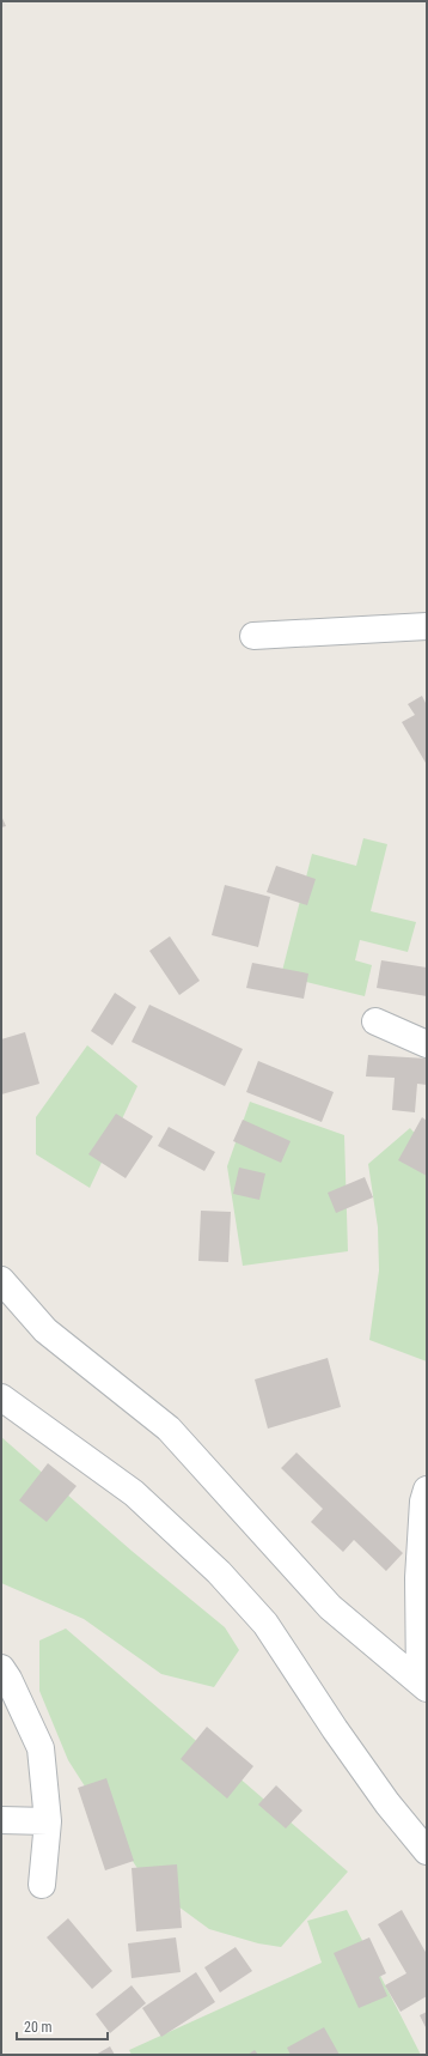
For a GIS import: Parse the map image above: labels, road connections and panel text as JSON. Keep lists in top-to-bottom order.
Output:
{
  "scale_bar": "20 m"
}
